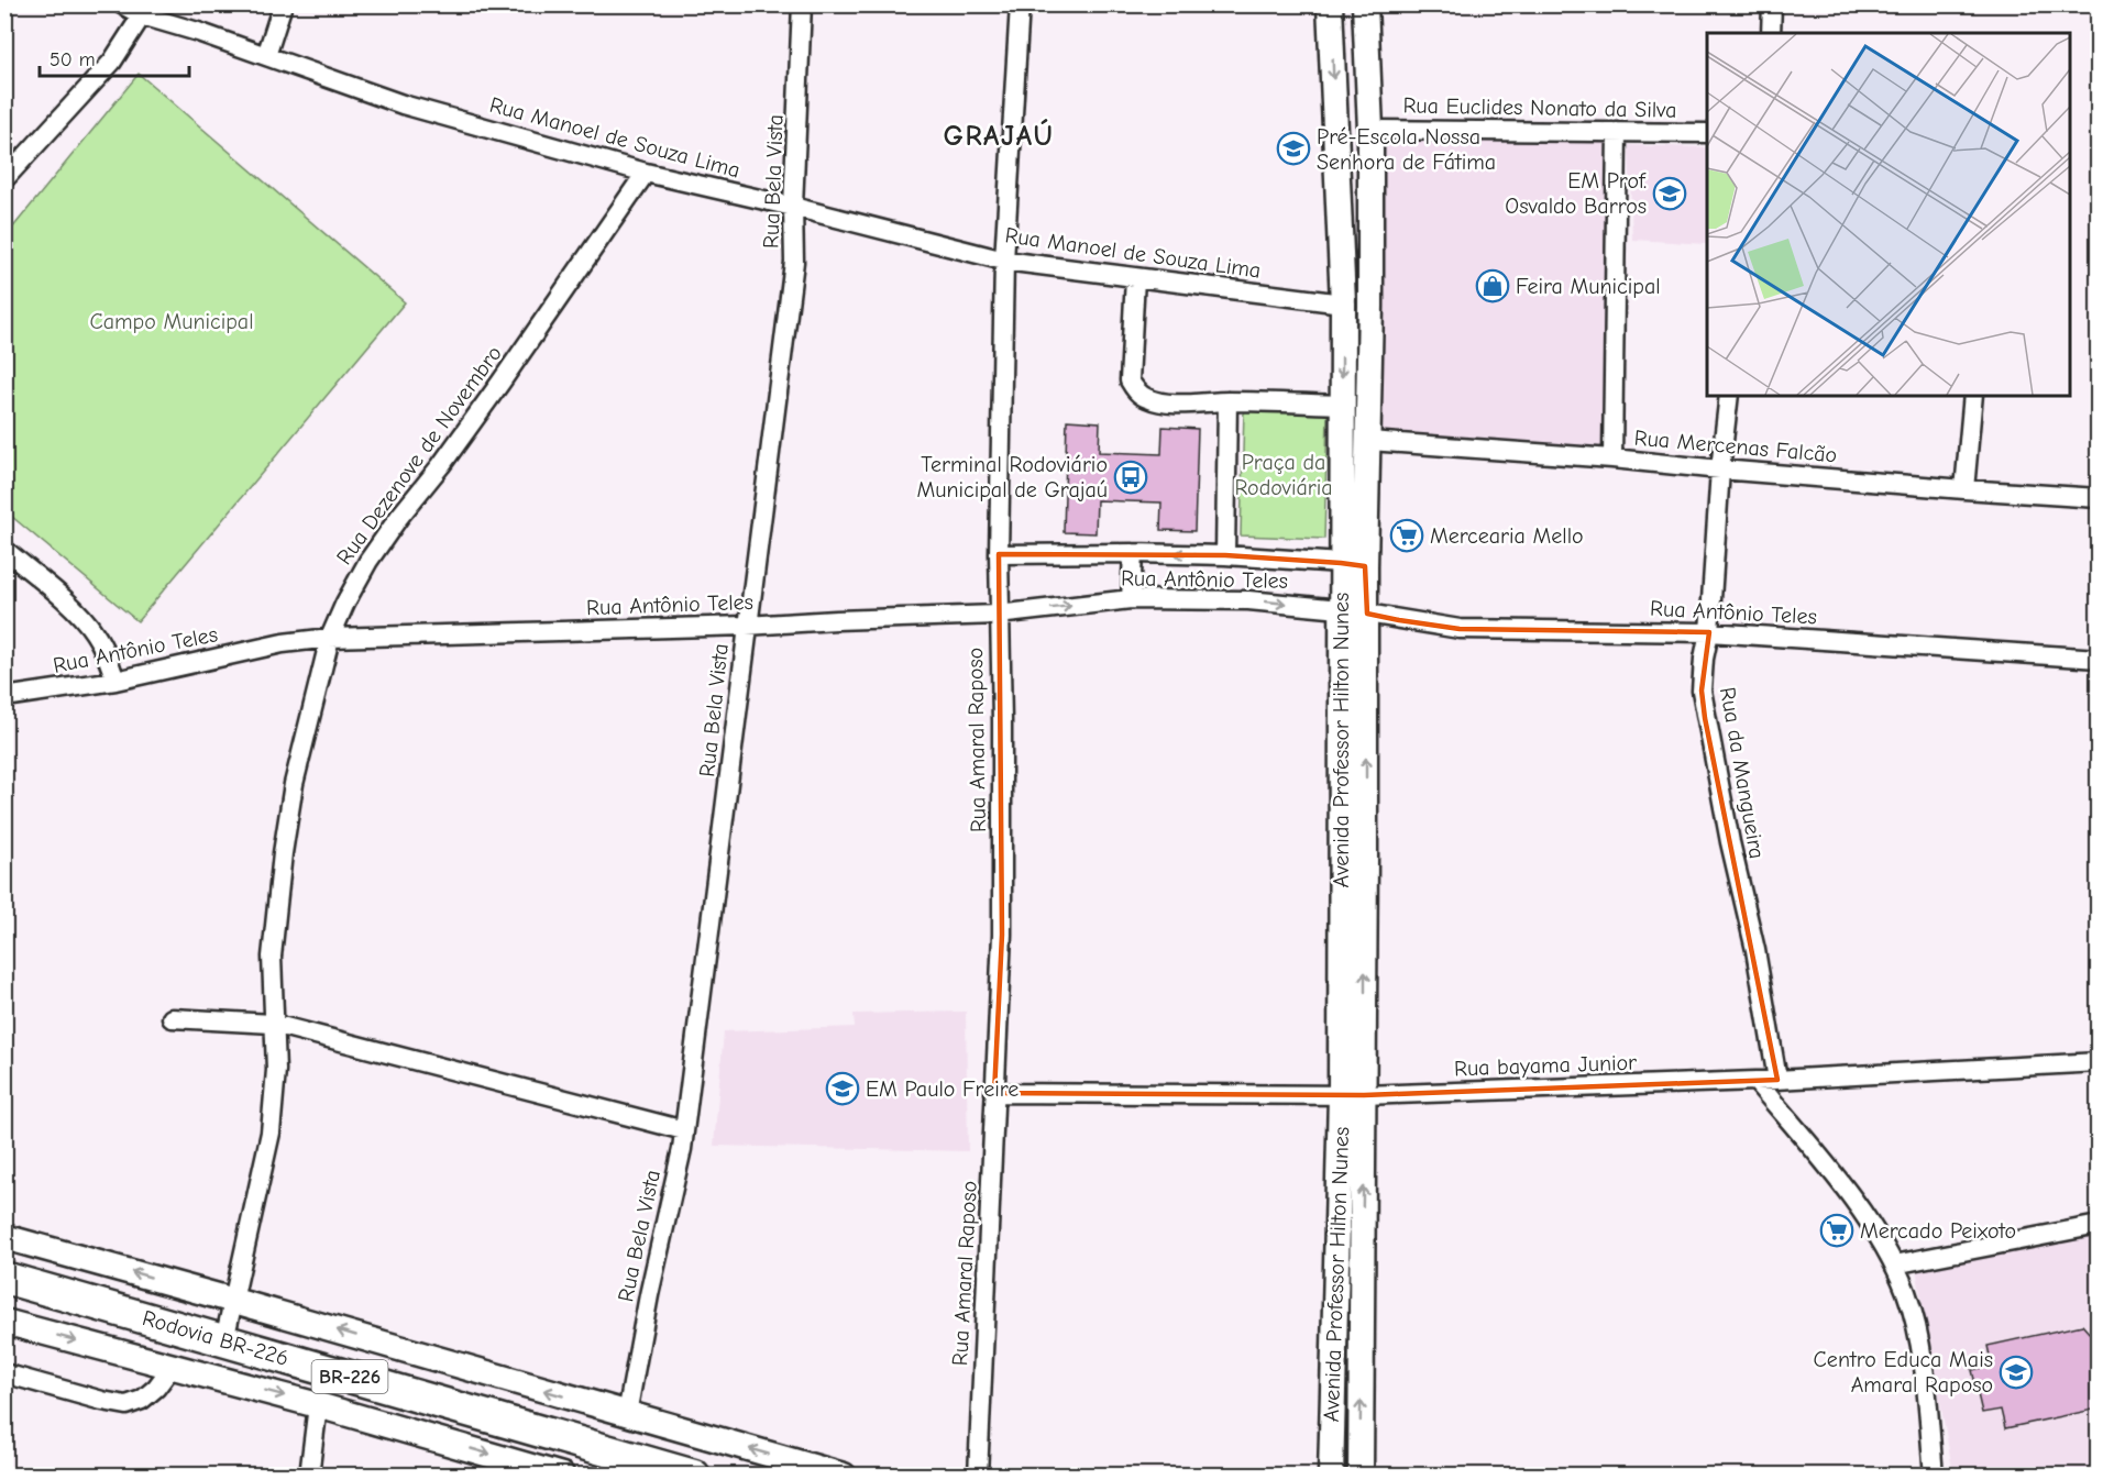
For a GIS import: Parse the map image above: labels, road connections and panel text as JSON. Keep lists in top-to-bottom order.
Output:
{
  "streets": {
    "highway": ["Rodovia BR-226", "BR-226"],
    "street": [
      "Rua Euclides Nonato da Silva",
      "Rua Manoel de Souza Lima",
      "Rua Bela Vista",
      "Rua Mercenas Falcão",
      "Rua Dezenove de Novembro",
      "Rua Antônio Teles",
      "Rua Amaral Raposo",
      "Avenida Professor Hilton Nunes",
      "Rua da Mangueira",
      "Rua bayama Junior"
    ]
  },
  "crossings": [
    ["Rua Euclides Nonato da Silva", "Avenida Professor Hilton Nunes"],
    ["Rua Manoel de Souza Lima", "Rua Bela Vista"],
    ["Rua Manoel de Souza Lima", "Rua Dezenove de Novembro"],
    ["Rua Manoel de Souza Lima", "Rua Amaral Raposo"],
    ["Rua Manoel de Souza Lima", "Avenida Professor Hilton Nunes"],
    ["Rua Bela Vista", "Rua Antônio Teles"],
    ["Rua Mercenas Falcão", "Avenida Professor Hilton Nunes"],
    ["Rua Mercenas Falcão", "Rua da Mangueira"],
    ["Rua Dezenove de Novembro", "Rua Antônio Teles"],
    ["Rua Dezenove de Novembro", "Rodovia BR-226"],
    ["Rua Antônio Teles", "Rua Amaral Raposo"],
    ["Rua Antônio Teles", "Avenida Professor Hilton Nunes"],
    ["Rua Antônio Teles", "Rua da Mangueira"],
    ["Rua Amaral Raposo", "Rua bayama Junior"],
    ["Avenida Professor Hilton Nunes", "Rua bayama Junior"],
    ["Rua da Mangueira", "Rua bayama Junior"]
  ],
  "districts": ["GRAJAÚ"],
  "parks": ["Campo Municipal", "Praça da Rodoviária"],
  "places": {
    "school or university": [
      "Pré-Escola Nossa Senhora de Fátima",
      "EM Prof. Osvaldo Barros",
      "EM Paulo Freire",
      "Centro Educa Mais Amaral Raposo"
    ],
    "shop": ["Feira Municipal"],
    "bus stop": ["Terminal Rodoviário Municipal de Grajaú"],
    "supermarket": ["Mercearia Mello", "Mercado Peixoto"]
  },
  "scale_bar": "50 m"
}
